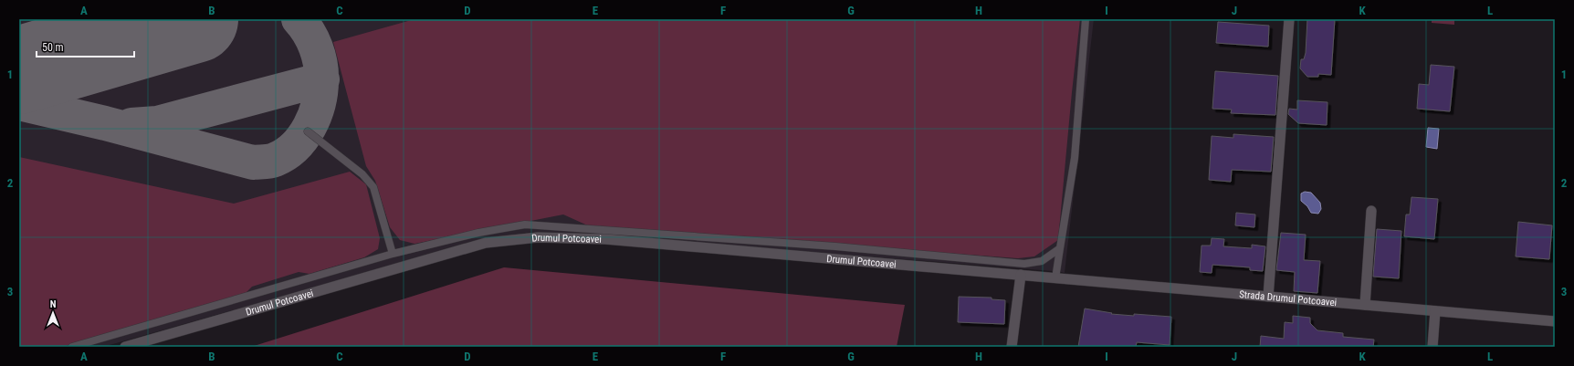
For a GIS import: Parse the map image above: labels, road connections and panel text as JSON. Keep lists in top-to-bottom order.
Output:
{
  "streets": {
    "street": ["Drumul Potcoavei", "Strada Drumul Potcoavei"]
  },
  "crossings": [
    ["Drumul Potcoavei", "Strada Drumul Potcoavei"]
  ],
  "scale_bar": "50 m",
  "north": "top",
  "grid": {
    "columns": [
      "A",
      "B",
      "C",
      "D",
      "E",
      "F",
      "G",
      "H",
      "I",
      "J",
      "K",
      "L"
    ],
    "rows": ["1", "2", "3"]
  }
}
